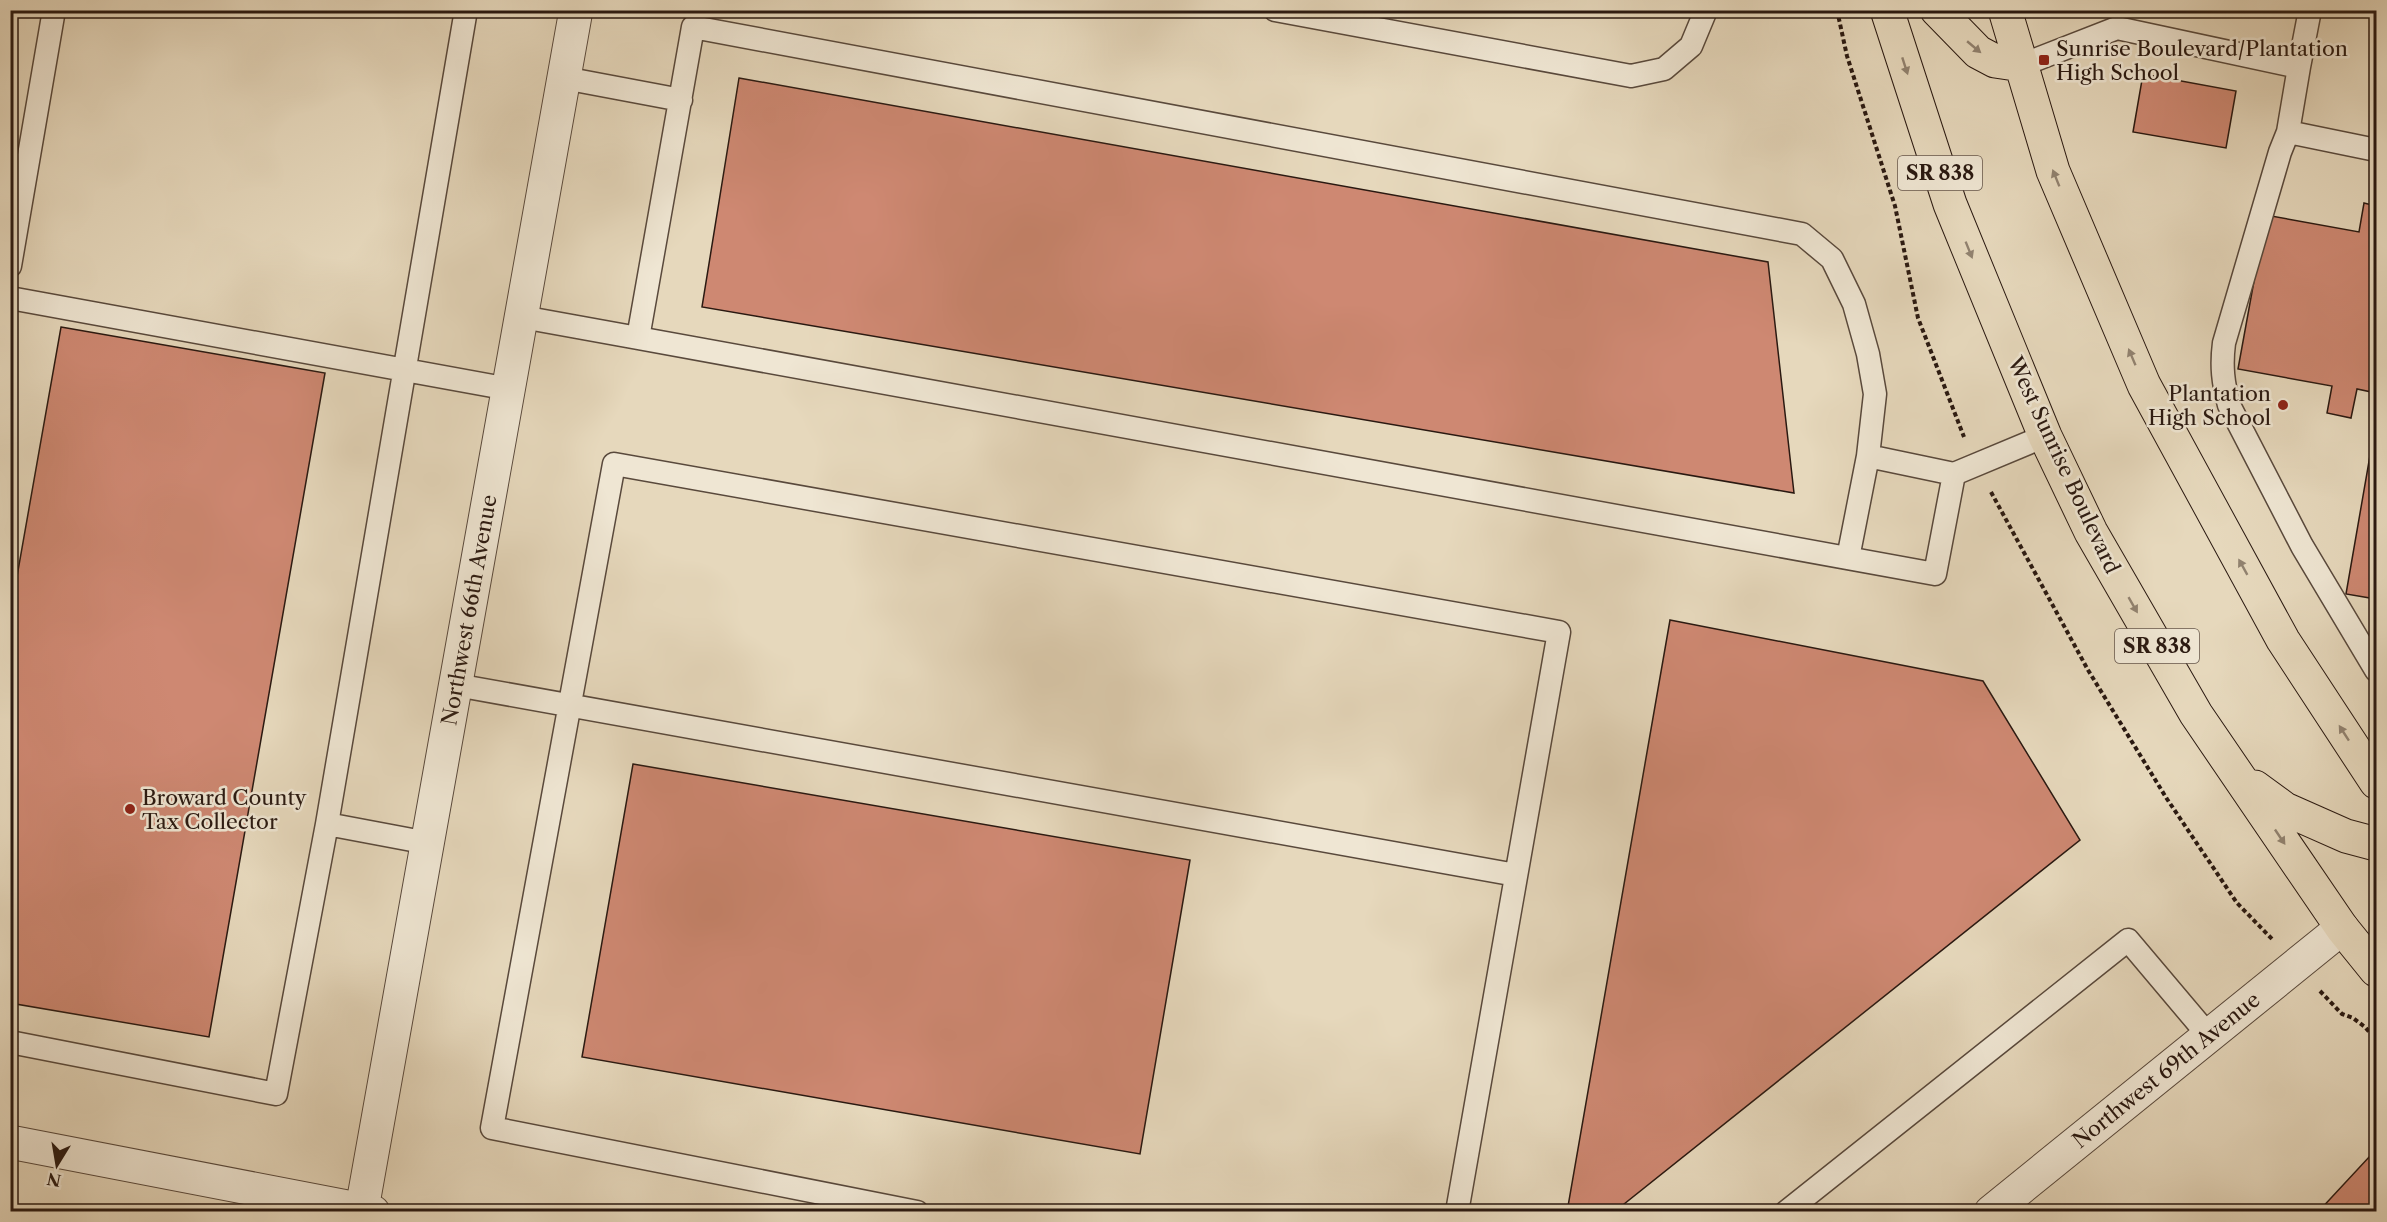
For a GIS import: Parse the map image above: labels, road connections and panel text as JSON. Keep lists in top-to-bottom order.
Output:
{
  "streets": {
    "highway": ["SR 838", "West Sunrise Boulevard"],
    "street": ["Northwest 66th Avenue", "Northwest 69th Avenue"]
  },
  "crossings": [
    ["West Sunrise Boulevard", "Northwest 69th Avenue"]
  ],
  "places": {
    "transit": ["Sunrise Boulevard/Plantation High School"],
    "other": ["Plantation High School", "Broward County Tax Collector"]
  },
  "north": "bottom"
}
